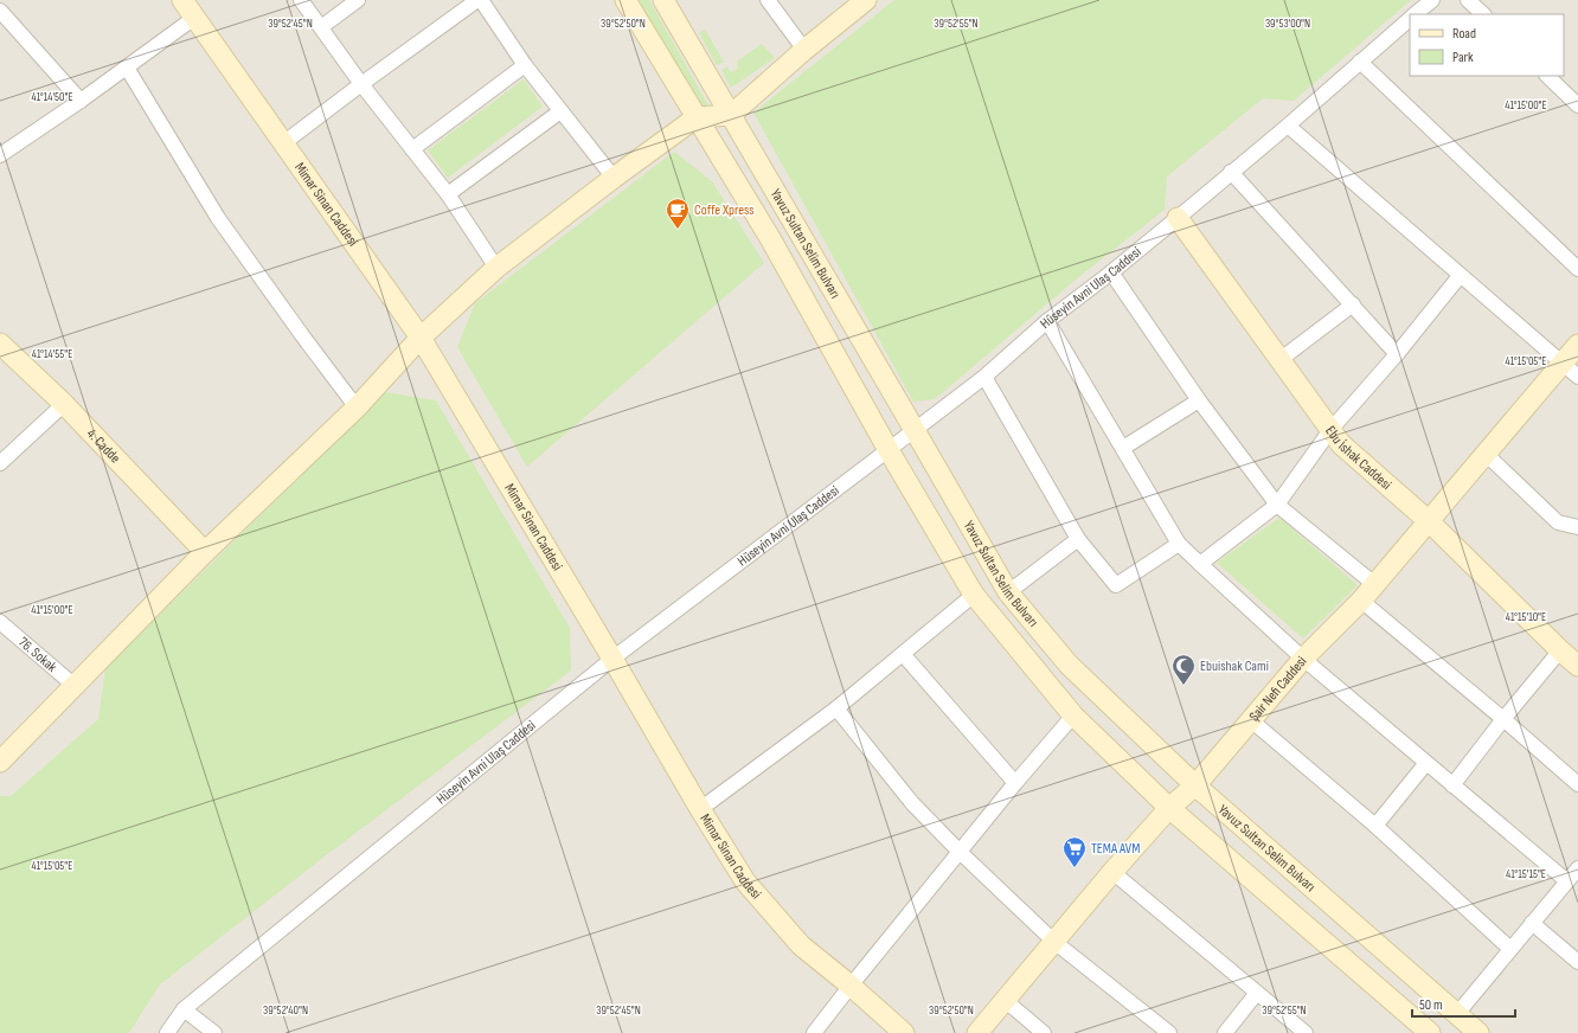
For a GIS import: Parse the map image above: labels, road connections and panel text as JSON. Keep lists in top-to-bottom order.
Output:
{
  "streets": {
    "main road": [
      "Mimar Sinan Caddesi",
      "Yavuz Sultan Selim Bulvarı",
      "4. Cadde",
      "Ebu İshak Caddesi",
      "Şair Nefi Caddesi"
    ],
    "street": ["Hüseyin Avni Ulaş Caddesi", "76. Sokak"]
  },
  "crossings": [
    ["Mimar Sinan Caddesi", "Hüseyin Avni Ulaş Caddesi"],
    ["Yavuz Sultan Selim Bulvarı", "Hüseyin Avni Ulaş Caddesi"],
    ["Yavuz Sultan Selim Bulvarı", "Şair Nefi Caddesi"],
    ["Hüseyin Avni Ulaş Caddesi", "Ebu İshak Caddesi"],
    ["Ebu İshak Caddesi", "Şair Nefi Caddesi"]
  ],
  "places": {
    "cafe": ["Coffe Xpress"],
    "mosque": ["Ebuishak Cami"],
    "supermarket": ["TEMA AVM"]
  },
  "legend": ["Road", "Park"],
  "scale_bar": "50 m",
  "coordinates": [
    "39°52'45\"N",
    "39°52'50\"N",
    "39°52'55\"N",
    "39°53'00\"N",
    "41°14'50\"E",
    "41°15'00\"E",
    "41°14'55\"E",
    "41°15'05\"E",
    "41°15'10\"E",
    "41°15'15\"E",
    "39°52'40\"N"
  ]
}
